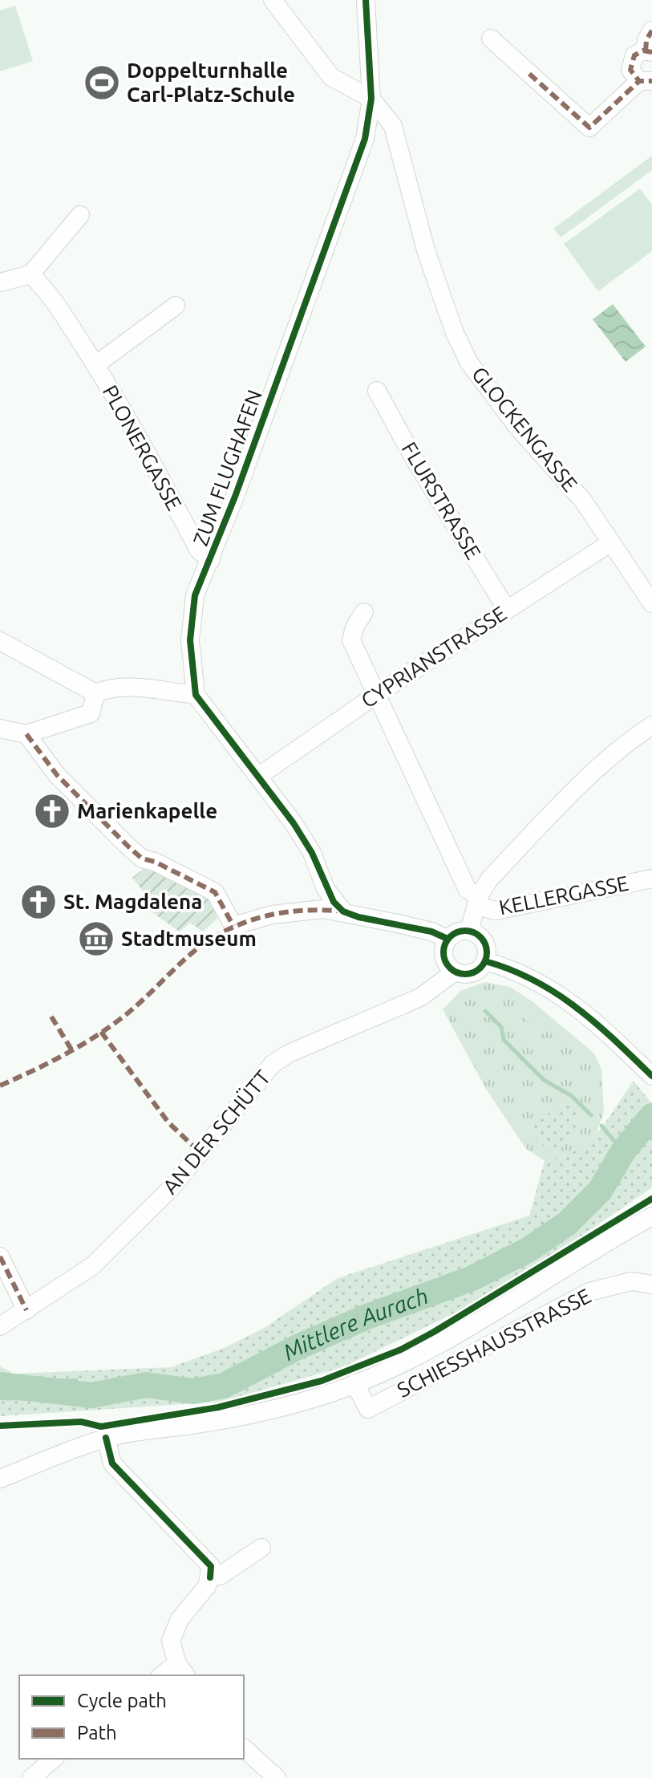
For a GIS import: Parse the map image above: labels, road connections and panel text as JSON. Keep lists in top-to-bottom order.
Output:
{
  "streets": {
    "street": [
      "GLOCKENGASSE",
      "PLONERGASSE",
      "ZUM FLUGHAFEN",
      "FLURSTRASSE",
      "CYPRIANSTRASSE",
      "KELLERGASSE",
      "AN DER SCHÜTT",
      "SCHIESSHAUSSTRASSE"
    ]
  },
  "crossings": [
    ["GLOCKENGASSE", "ZUM FLUGHAFEN"],
    ["GLOCKENGASSE", "CYPRIANSTRASSE"],
    ["PLONERGASSE", "ZUM FLUGHAFEN"],
    ["ZUM FLUGHAFEN", "CYPRIANSTRASSE"],
    ["FLURSTRASSE", "CYPRIANSTRASSE"]
  ],
  "water": ["Mittlere Aurach"],
  "places": {
    "sports": ["Doppelturnhalle Carl-Platz-Schule"],
    "church": ["Marienkapelle", "St. Magdalena"],
    "museum": ["Stadtmuseum"]
  },
  "legend": ["Cycle path", "Path"]
}
